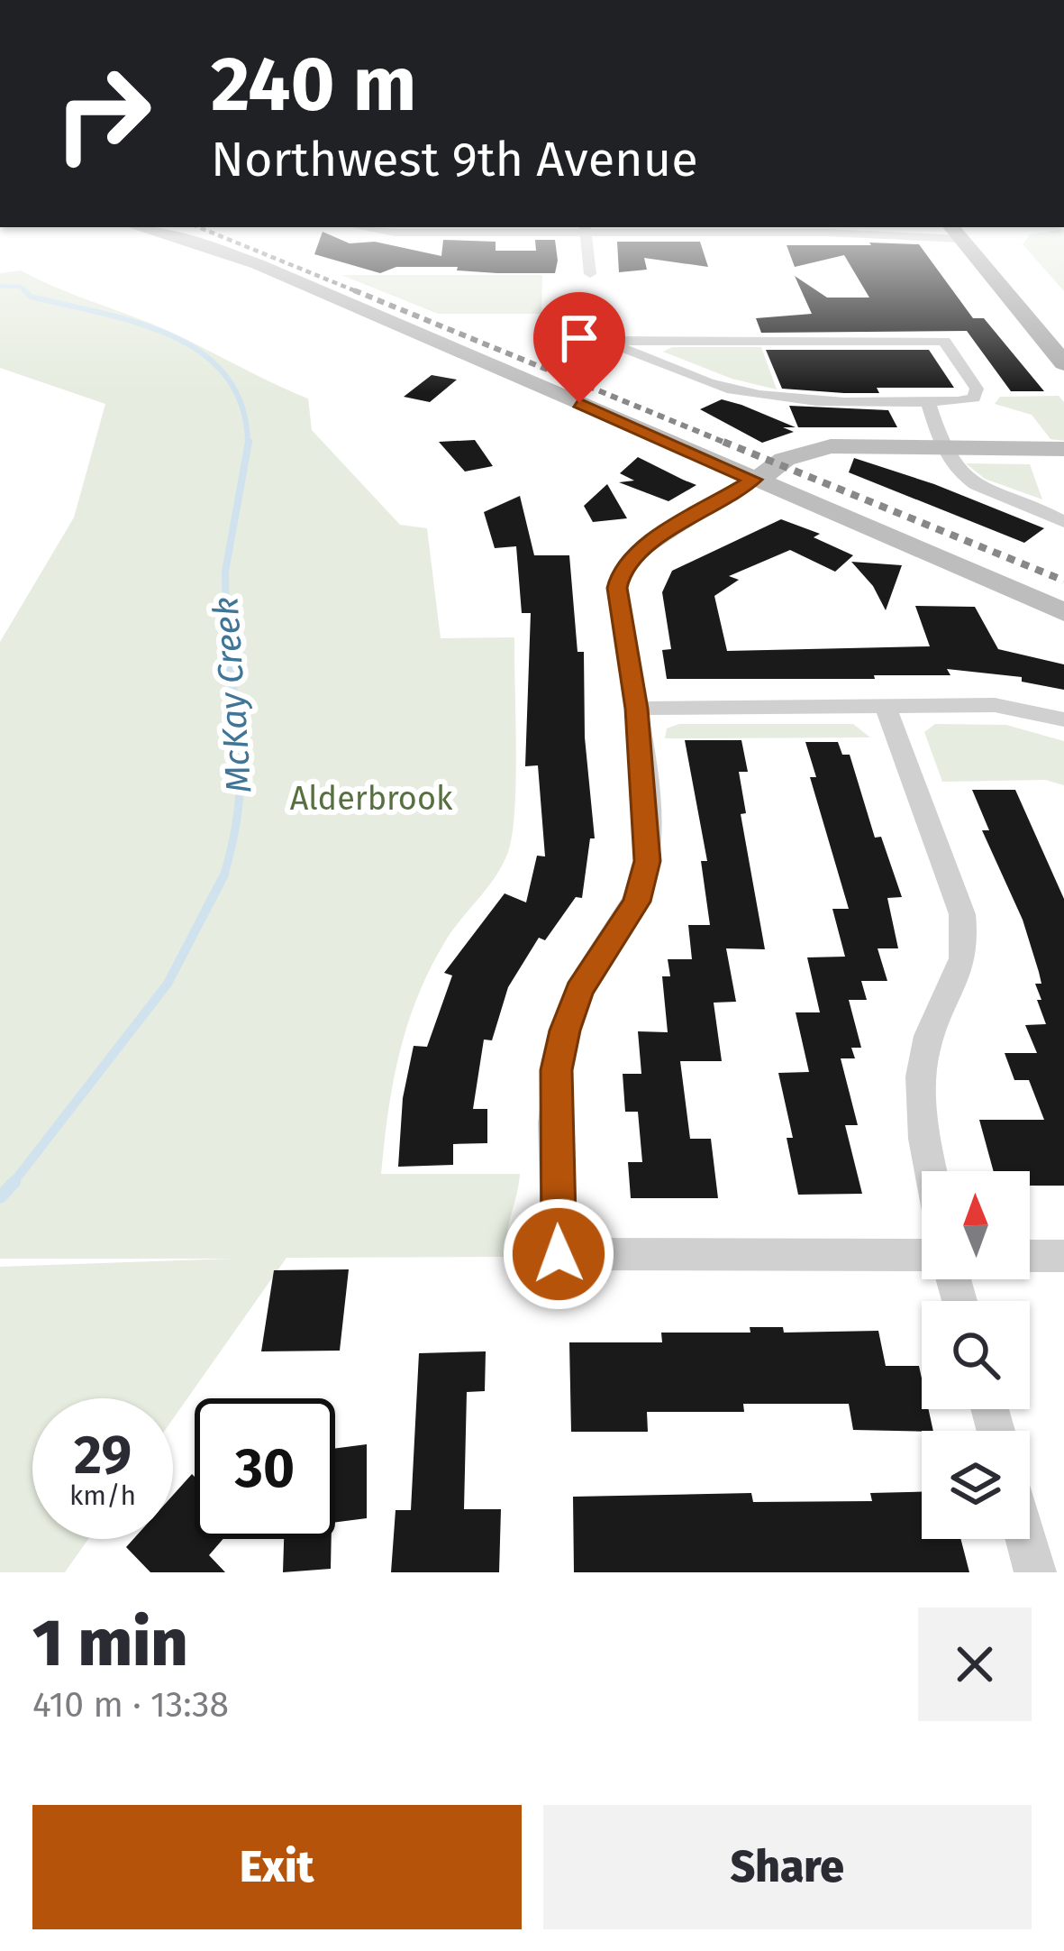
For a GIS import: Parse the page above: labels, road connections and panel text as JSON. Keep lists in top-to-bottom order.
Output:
{
  "water": ["McKay Creek"],
  "parks": ["Alderbrook"],
  "north": "top",
  "page": {
    "turn": ["240 m", "Northwest 9th Avenue"],
    "speed": "29 km/h",
    "limit": "30",
    "heading": ["1 min", "410 m · 13:38"],
    "buttons": ["Exit", "Share"]
  }
}
